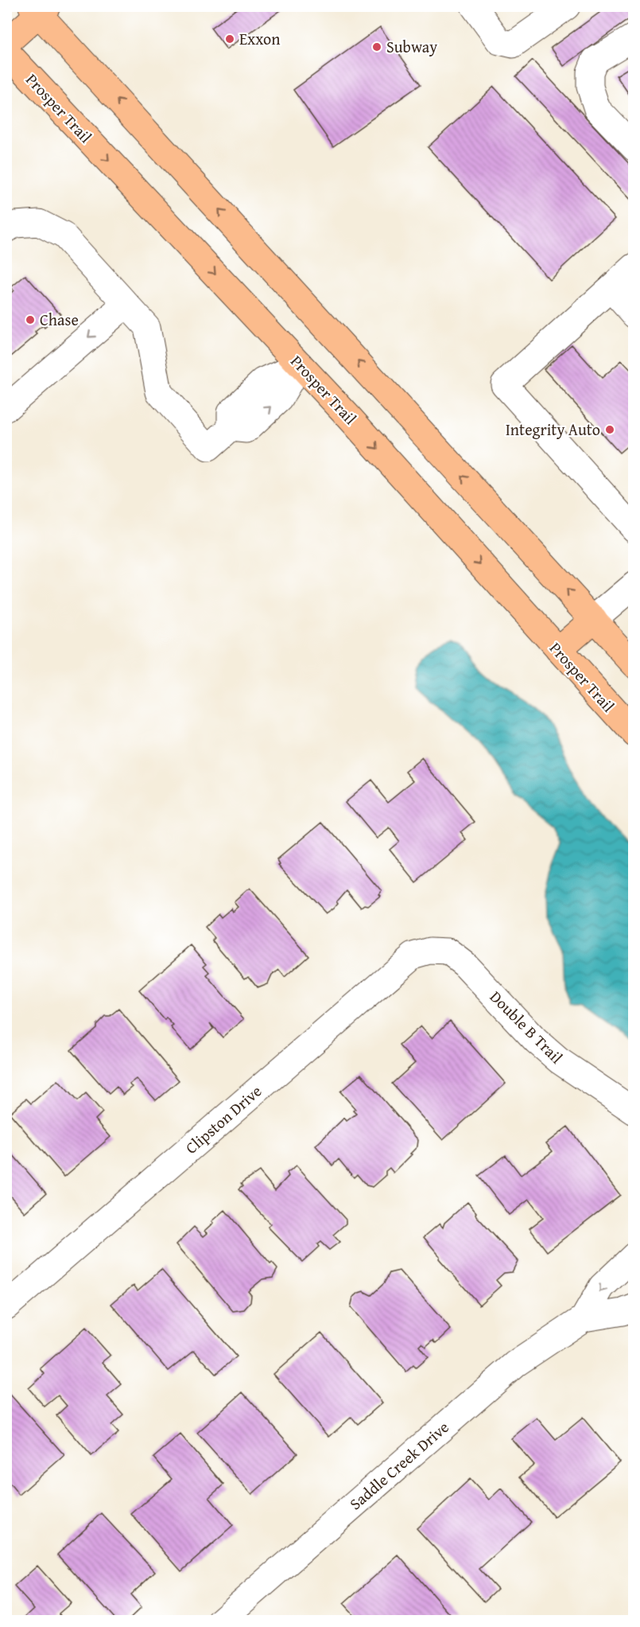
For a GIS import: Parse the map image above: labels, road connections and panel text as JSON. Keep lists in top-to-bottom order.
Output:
{
  "streets": {
    "main road": ["Prosper Trail"],
    "street": ["Double B Trail", "Clipston Drive", "Saddle Creek Drive"]
  },
  "crossings": [
    ["Double B Trail", "Clipston Drive"]
  ],
  "places": [
    "Exxon",
    "Subway",
    "Chase",
    "Integrity Auto"
  ]
}
